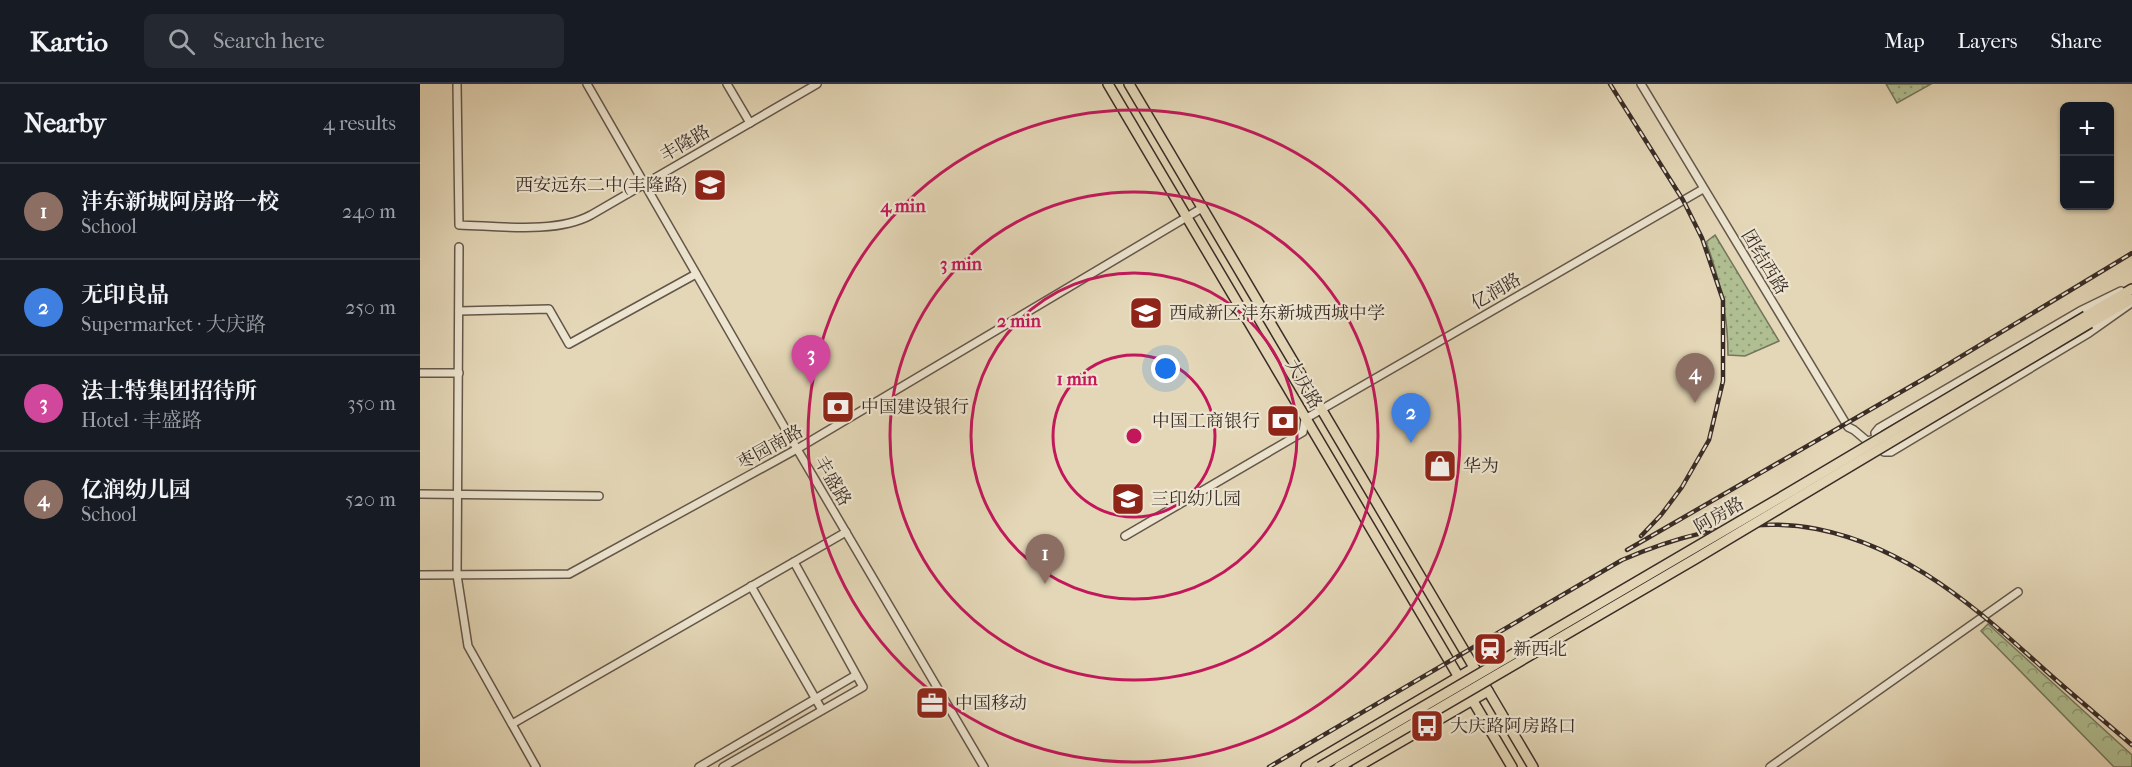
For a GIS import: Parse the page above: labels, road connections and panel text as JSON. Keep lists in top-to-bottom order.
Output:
{
  "streets": {
    "main road": ["大庆路", "阿房路"],
    "street": [
      "丰隆路",
      "团结西路",
      "亿润路",
      "枣园南路",
      "丰盛路"
    ]
  },
  "crossings": [
    ["丰隆路", "丰盛路"],
    ["团结西路", "亿润路"],
    ["团结西路", "阿房路"],
    ["亿润路", "大庆路"],
    ["大庆路", "枣园南路"],
    ["枣园南路", "丰盛路"]
  ],
  "places": {
    "school or university": ["西安远东二中(丰隆路)", "西咸新区沣东新城西城中学", "三印幼儿园"],
    "bank": ["中国建设银行", "中国工商银行"],
    "shop": ["华为"],
    "station": ["新西北"],
    "office": ["中国移动"],
    "bus stop": ["大庆路阿房路口"]
  },
  "page": {
    "header": "Kartio",
    "search": "Search here",
    "nav": ["Map", "Layers", "Share"],
    "heading": ["Nearby", "4 results"],
    "map_buttons": ["+", "−"],
    "list": [
      {
        "mark": "1",
        "name": "沣东新城阿房路一校",
        "note": "School",
        "value": "240 m"
      },
      {
        "mark": "2",
        "name": "无印良品",
        "note": "Supermarket · 大庆路",
        "value": "250 m"
      },
      {
        "mark": "3",
        "name": "法士特集团招待所",
        "note": "Hotel · 丰盛路",
        "value": "350 m"
      },
      {
        "mark": "4",
        "name": "亿润幼儿园",
        "note": "School",
        "value": "520 m"
      }
    ],
    "pins": [
      "3",
      "4",
      "2",
      "1"
    ]
  },
  "rings": [
    "4 min",
    "3 min",
    "2 min",
    "1 min"
  ]
}
